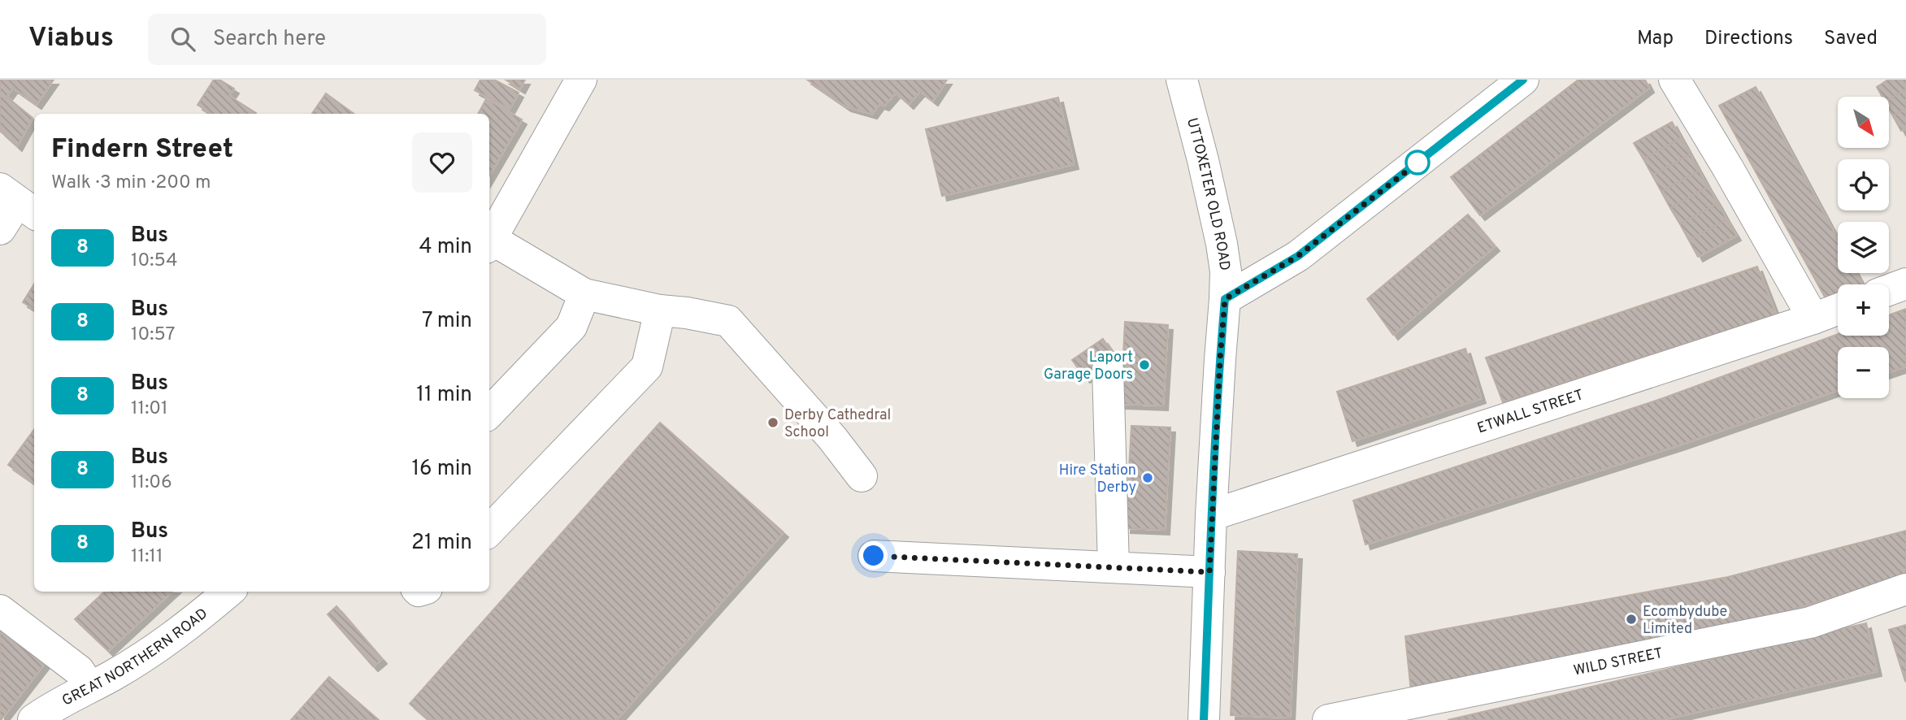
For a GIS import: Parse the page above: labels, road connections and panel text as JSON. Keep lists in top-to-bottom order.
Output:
{
  "streets": {
    "street": [
      "UTTOXETER OLD ROAD",
      "ETWALL STREET",
      "GREAT NORTHERN ROAD",
      "WILD STREET"
    ]
  },
  "crossings": [
    ["UTTOXETER OLD ROAD", "ETWALL STREET"]
  ],
  "places": [
    "Laport Garage Doors",
    "Derby Cathedral School",
    "Hire Station Derby",
    "Ecombydube Limited"
  ],
  "lines": ["bus line 8"],
  "north": "bottom right",
  "page": {
    "header": "Viabus",
    "search": "Search here",
    "nav": ["Map", "Directions", "Saved"],
    "map_buttons": ["+", "−"],
    "heading": ["Findern Street", "Walk · 3 min · 200 m"],
    "list": [
      {
        "mark": "8",
        "name": "Bus",
        "note": "10:54",
        "value": "4 min"
      },
      {
        "mark": "8",
        "name": "Bus",
        "note": "10:57",
        "value": "7 min"
      },
      {
        "mark": "8",
        "name": "Bus",
        "note": "11:01",
        "value": "11 min"
      },
      {
        "mark": "8",
        "name": "Bus",
        "note": "11:06",
        "value": "16 min"
      },
      {
        "mark": "8",
        "name": "Bus",
        "note": "11:11",
        "value": "21 min"
      }
    ]
  }
}
